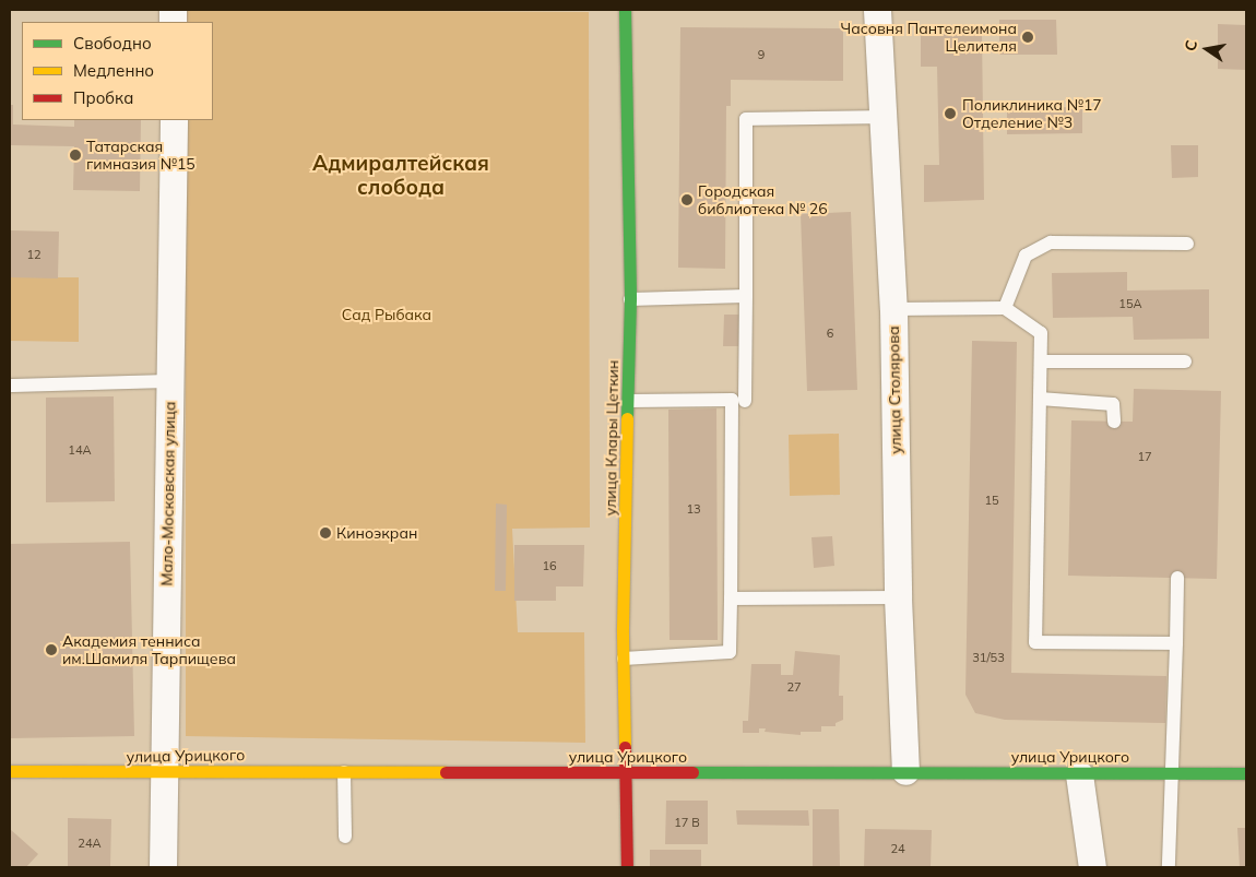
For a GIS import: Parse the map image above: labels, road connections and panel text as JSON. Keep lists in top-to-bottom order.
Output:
{
  "streets": {
    "street": [
      "улица Столярова",
      "улица Клары Цеткин",
      "Мало-Московская улица",
      "улица Урицкого"
    ]
  },
  "crossings": [
    ["улица Столярова", "улица Урицкого"],
    ["улица Клары Цеткин", "улица Урицкого"],
    ["Мало-Московская улица", "улица Урицкого"]
  ],
  "districts": ["Адмиралтейская слобода"],
  "parks": ["Сад Рыбака"],
  "places": [
    "Часовня Пантелеимона Целителя",
    "Поликлиника №17 Отделение №3",
    "Татарская гимназия №15",
    "Городская библиотека № 26",
    "Киноэкран",
    "Академия тенниса им.Шамиля Тарпищева"
  ],
  "house_numbers": [
    "9",
    "12",
    "15А",
    "6",
    "14А",
    "17",
    "15",
    "13",
    "16",
    "31/53",
    "27",
    "17 В",
    "24А",
    "24"
  ],
  "legend": ["Свободно", "Медленно", "Пробка"],
  "north": "left"
}
